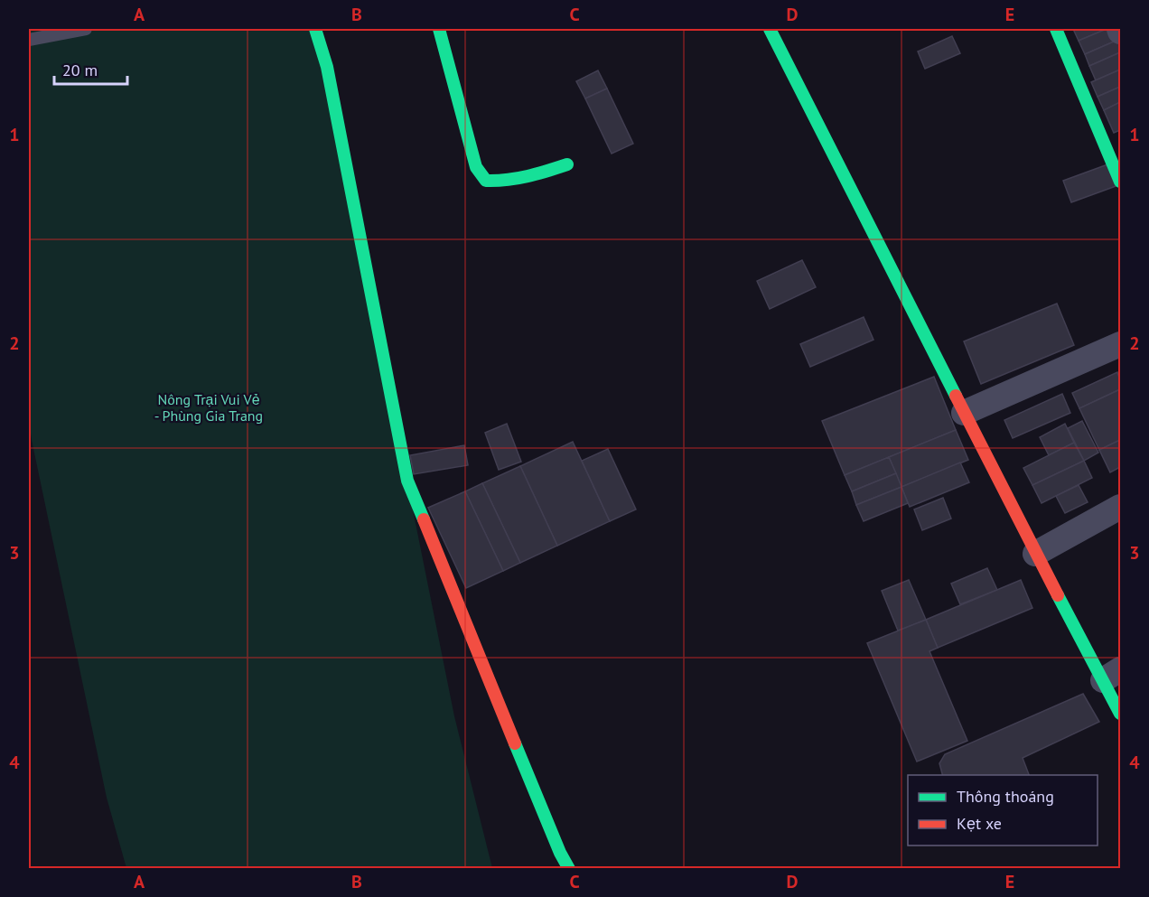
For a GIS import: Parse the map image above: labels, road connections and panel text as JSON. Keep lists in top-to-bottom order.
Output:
{
  "parks": ["Nông Trại Vui Vẻ - Phùng Gia Trang"],
  "legend": ["Thông thoáng", "Kẹt xe"],
  "scale_bar": "20 m",
  "grid": {
    "columns": [
      "A",
      "B",
      "C",
      "D",
      "E"
    ],
    "rows": [
      "1",
      "2",
      "3",
      "4"
    ]
  }
}
